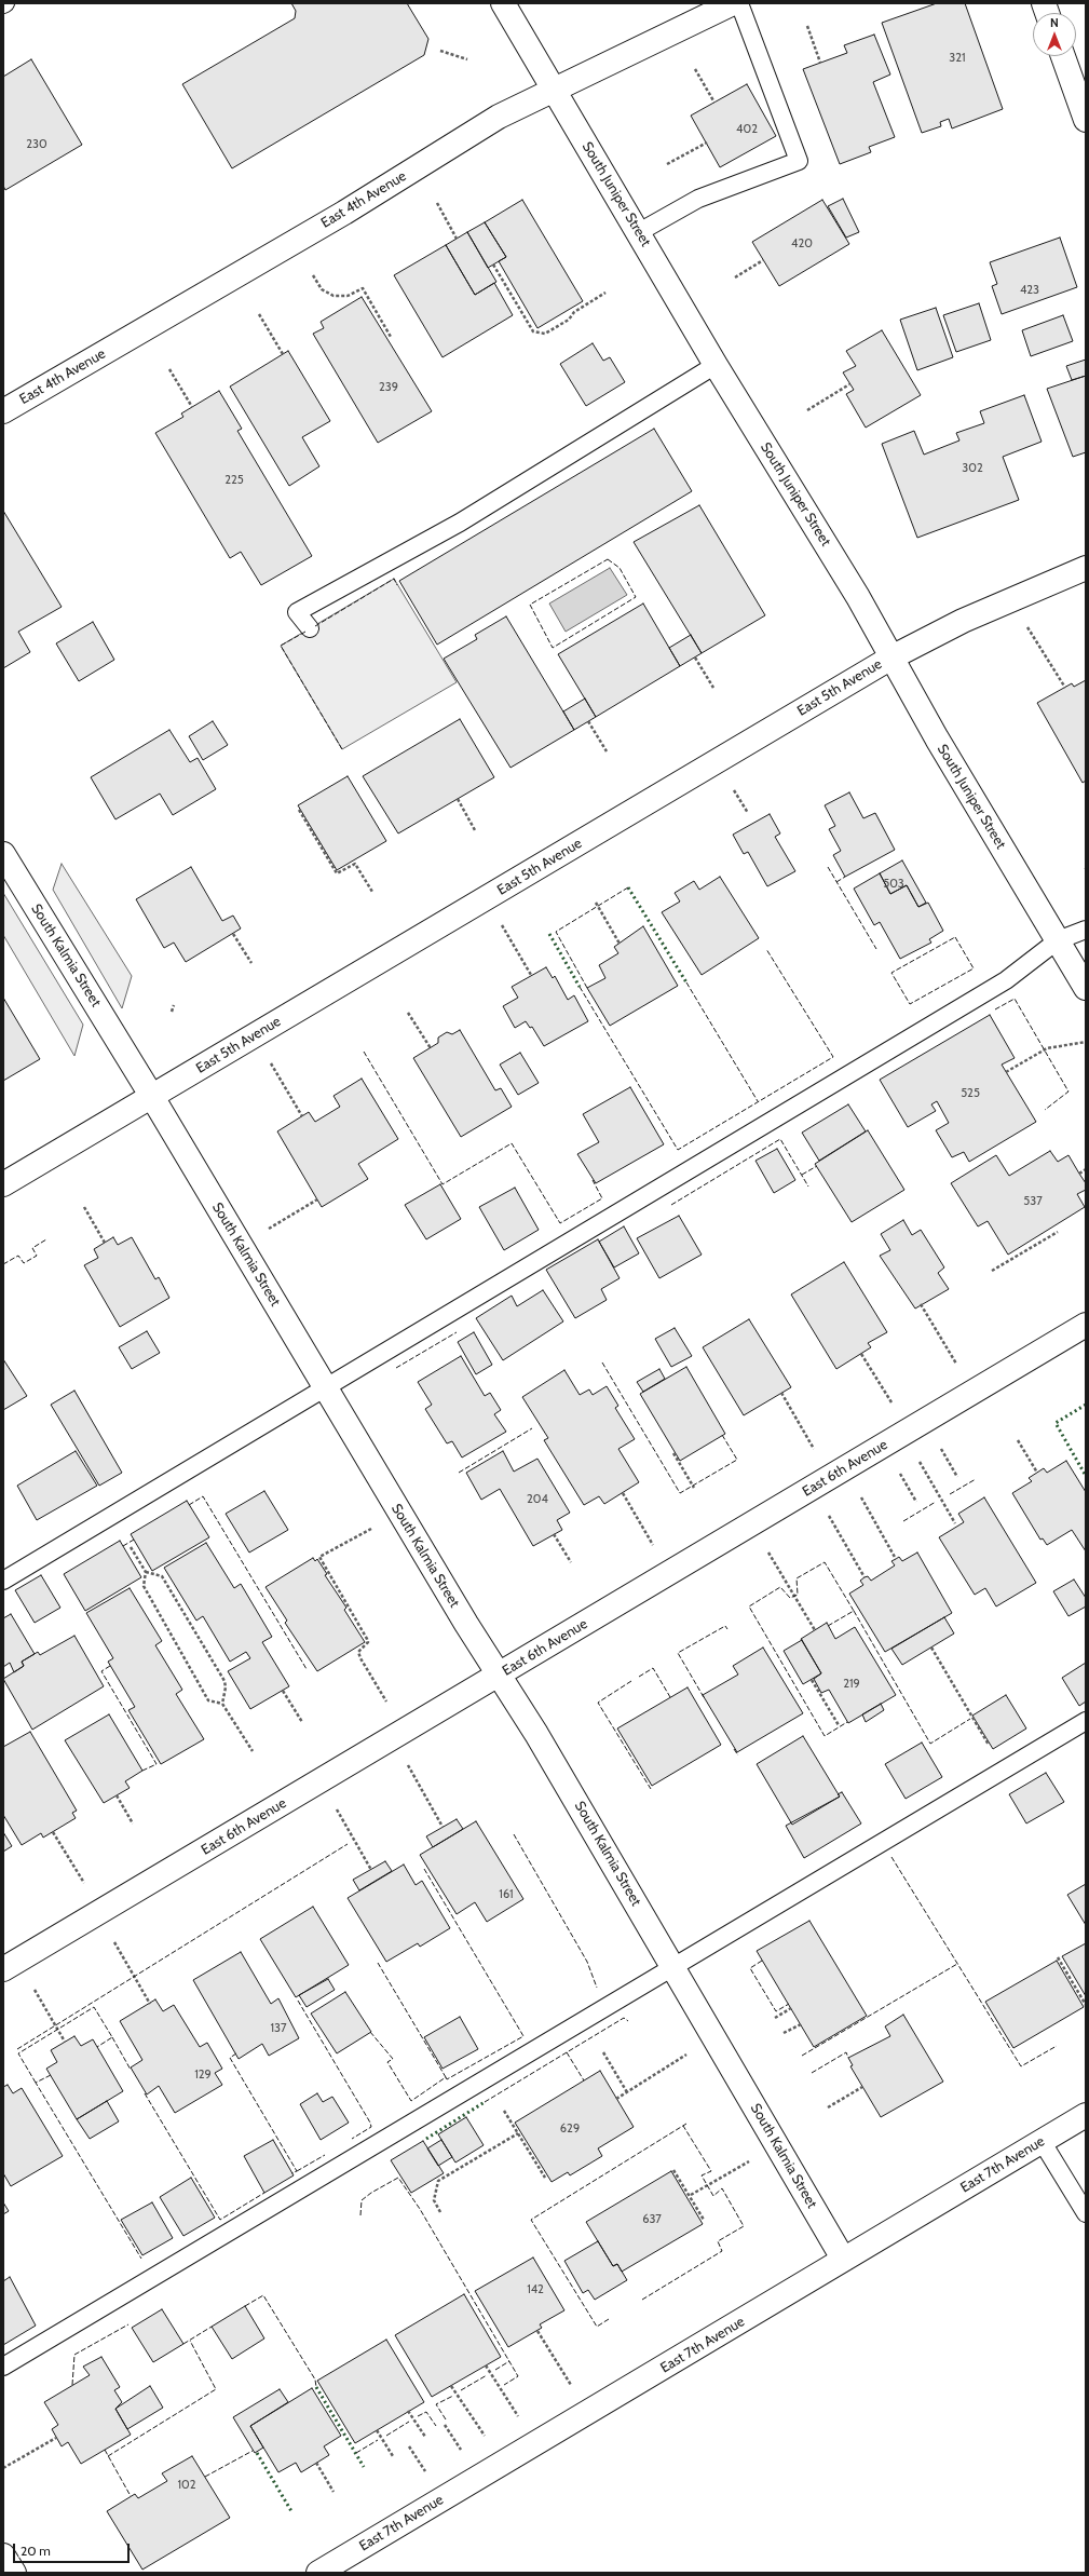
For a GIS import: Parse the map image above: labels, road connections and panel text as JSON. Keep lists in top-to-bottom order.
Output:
{
  "streets": {
    "street": [
      "South Juniper Street",
      "East 4th Avenue",
      "East 5th Avenue",
      "South Kalmia Street",
      "East 6th Avenue",
      "East 7th Avenue"
    ]
  },
  "crossings": [
    ["South Juniper Street", "East 4th Avenue"],
    ["South Juniper Street", "East 5th Avenue"],
    ["East 5th Avenue", "South Kalmia Street"],
    ["South Kalmia Street", "East 6th Avenue"],
    ["South Kalmia Street", "East 7th Avenue"]
  ],
  "house_numbers": [
    "321",
    "402",
    "230",
    "420",
    "423",
    "239",
    "302",
    "225",
    "503",
    "525",
    "537",
    "204",
    "219",
    "161",
    "137",
    "129",
    "629",
    "637",
    "142",
    "102"
  ],
  "scale_bar": "20 m",
  "north": "top"
}
